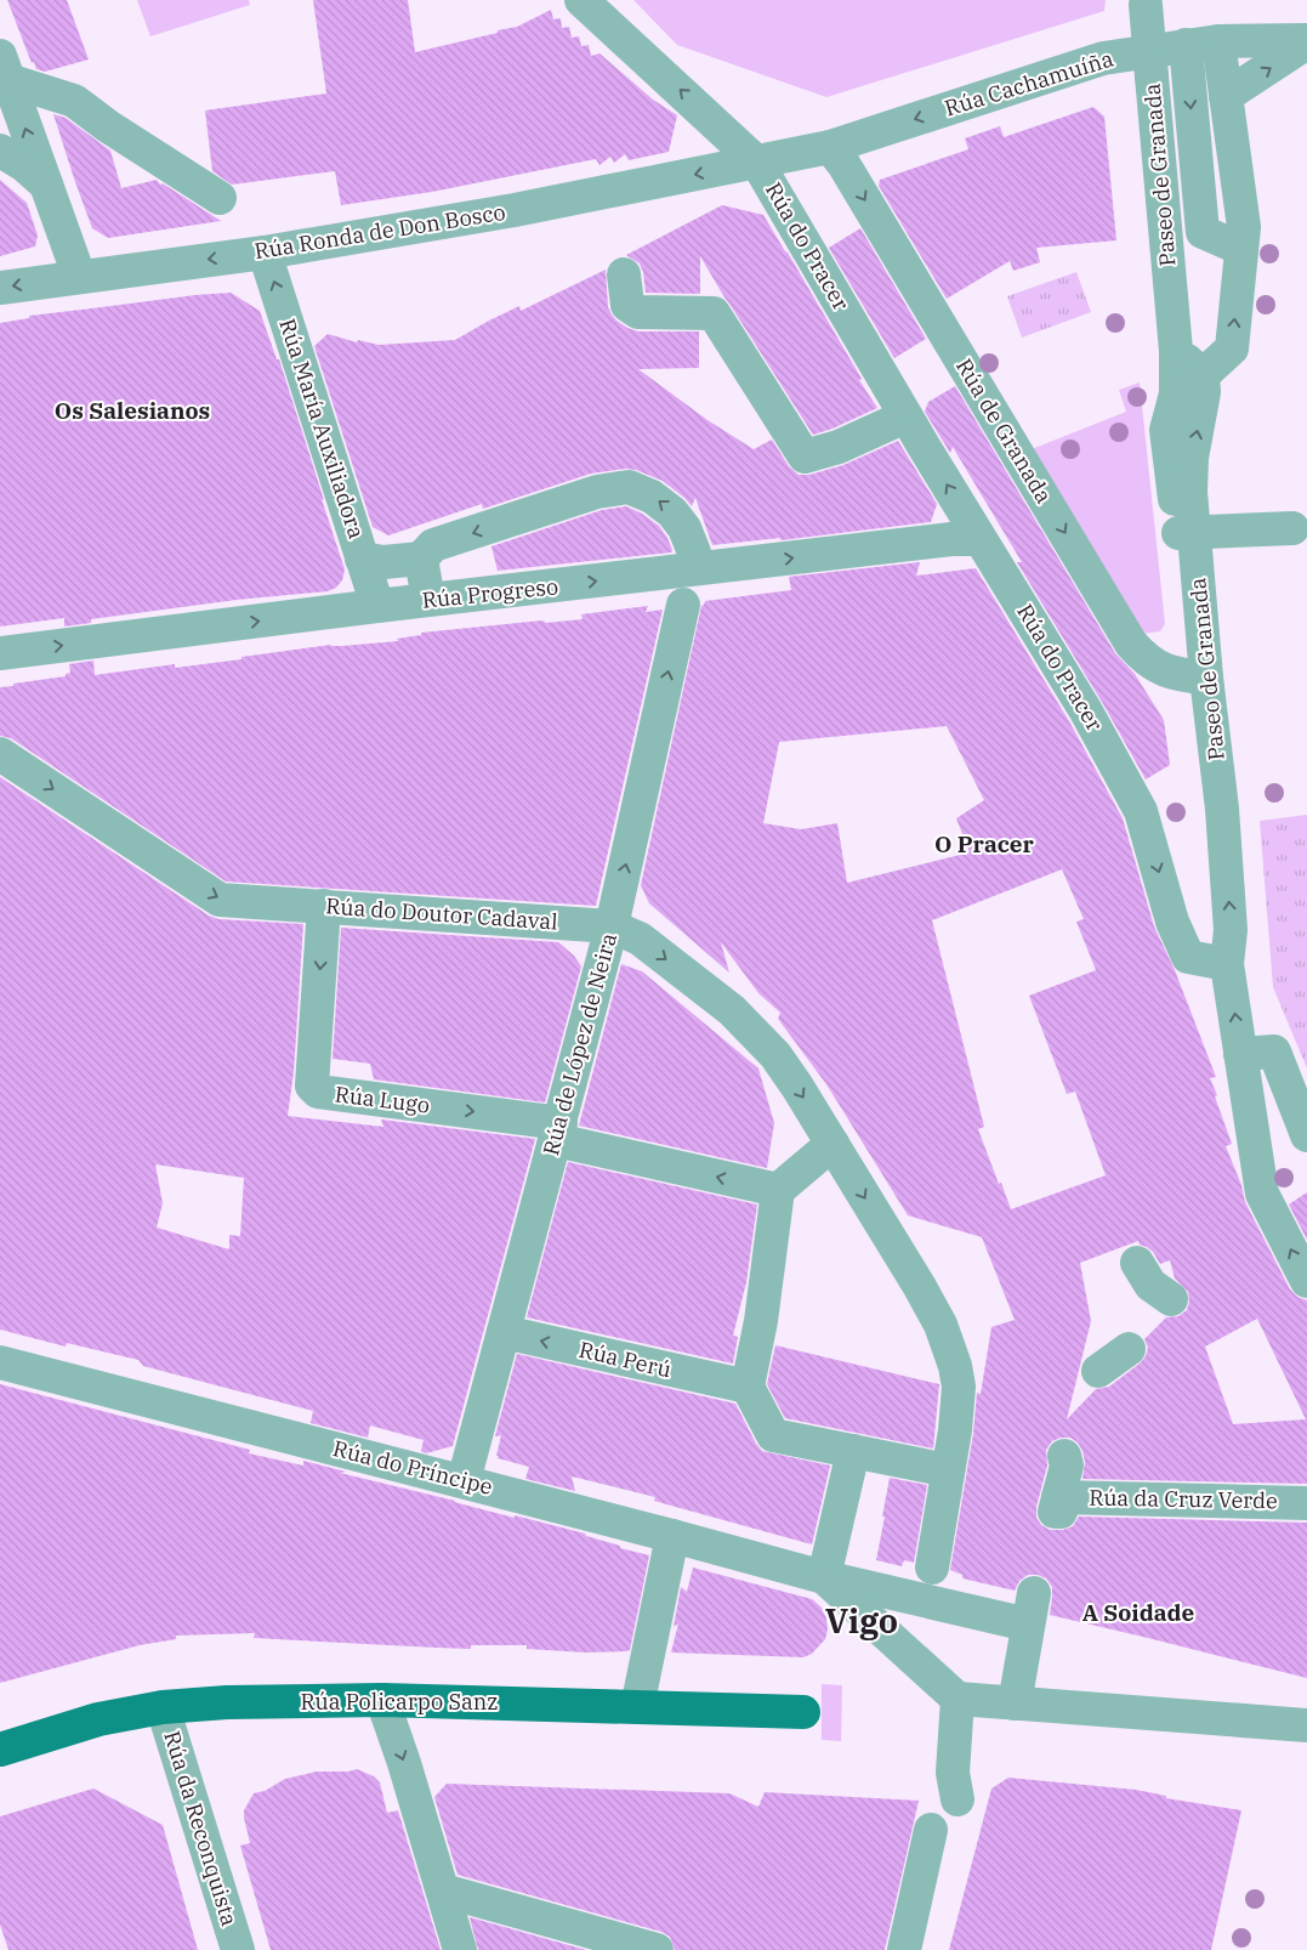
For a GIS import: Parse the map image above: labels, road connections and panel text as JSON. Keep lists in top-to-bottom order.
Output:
{
  "streets": {
    "main road": ["Rúa Policarpo Sanz"],
    "street": [
      "Rúa Cachamuíña",
      "Paseo de Granada",
      "Rúa Ronda de Don Bosco",
      "Rúa do Pracer",
      "Rúa María Auxiliadora",
      "Rúa de Granada",
      "Rúa Progreso",
      "Rúa do Doutor Cadaval",
      "Rúa de López de Neira",
      "Rúa Lugo",
      "Rúa Perú",
      "Rúa do Príncipe",
      "Rúa da Cruz Verde",
      "Rúa da Reconquista"
    ]
  },
  "crossings": [
    ["Rúa Cachamuíña", "Rúa Ronda de Don Bosco"],
    ["Rúa Cachamuíña", "Rúa do Pracer"],
    ["Rúa Cachamuíña", "Rúa de Granada"],
    ["Paseo de Granada", "Rúa do Pracer"],
    ["Paseo de Granada", "Rúa de Granada"],
    ["Rúa Ronda de Don Bosco", "Rúa do Pracer"],
    ["Rúa Ronda de Don Bosco", "Rúa María Auxiliadora"],
    ["Rúa do Pracer", "Rúa Progreso"],
    ["Rúa María Auxiliadora", "Rúa Progreso"],
    ["Rúa do Doutor Cadaval", "Rúa de López de Neira"],
    ["Rúa do Doutor Cadaval", "Rúa Lugo"],
    ["Rúa de López de Neira", "Rúa Lugo"],
    ["Rúa de López de Neira", "Rúa Perú"],
    ["Rúa de López de Neira", "Rúa do Príncipe"],
    ["Rúa Policarpo Sanz", "Rúa da Reconquista"]
  ],
  "one_way": [
    "Rúa Cachamuíña",
    "Rúa Ronda de Don Bosco",
    "Rúa María Auxiliadora",
    "Rúa de Granada",
    "Rúa Progreso",
    "Rúa do Doutor Cadaval",
    "Rúa de López de Neira",
    "Rúa Perú"
  ],
  "districts": [
    "Os Salesianos",
    "O Pracer",
    "A Soidade",
    "Vigo"
  ]
}
